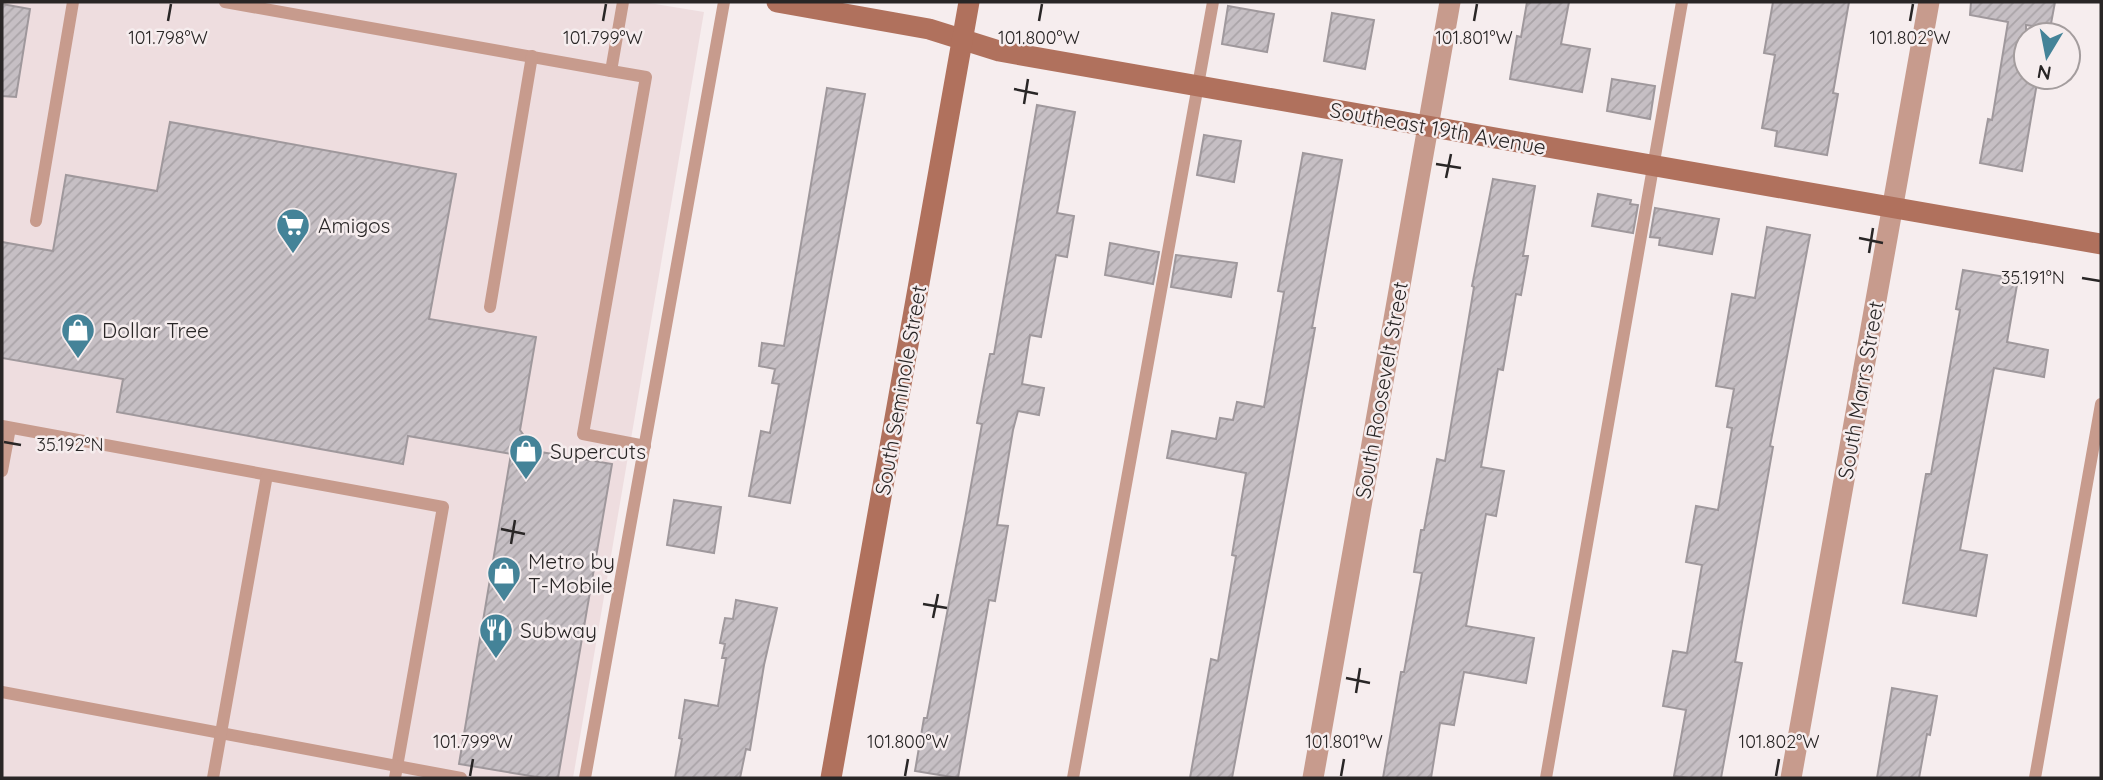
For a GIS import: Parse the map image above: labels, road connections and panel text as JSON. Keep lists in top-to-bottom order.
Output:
{
  "streets": {
    "street": [
      "Southeast 19th Avenue",
      "South Seminole Street",
      "South Roosevelt Street",
      "South Marrs Street"
    ]
  },
  "crossings": [
    ["Southeast 19th Avenue", "South Seminole Street"],
    ["Southeast 19th Avenue", "South Roosevelt Street"],
    ["Southeast 19th Avenue", "South Marrs Street"]
  ],
  "places": {
    "supermarket": ["Amigos"],
    "shop": ["Dollar Tree", "Supercuts", "Metro by T-Mobile"],
    "restaurant": ["Subway"]
  },
  "north": "bottom",
  "coordinates": [
    "101.798°W",
    "101.799°W",
    "101.800°W",
    "101.801°W",
    "101.802°W",
    "35.191°N",
    "35.192°N"
  ]
}
